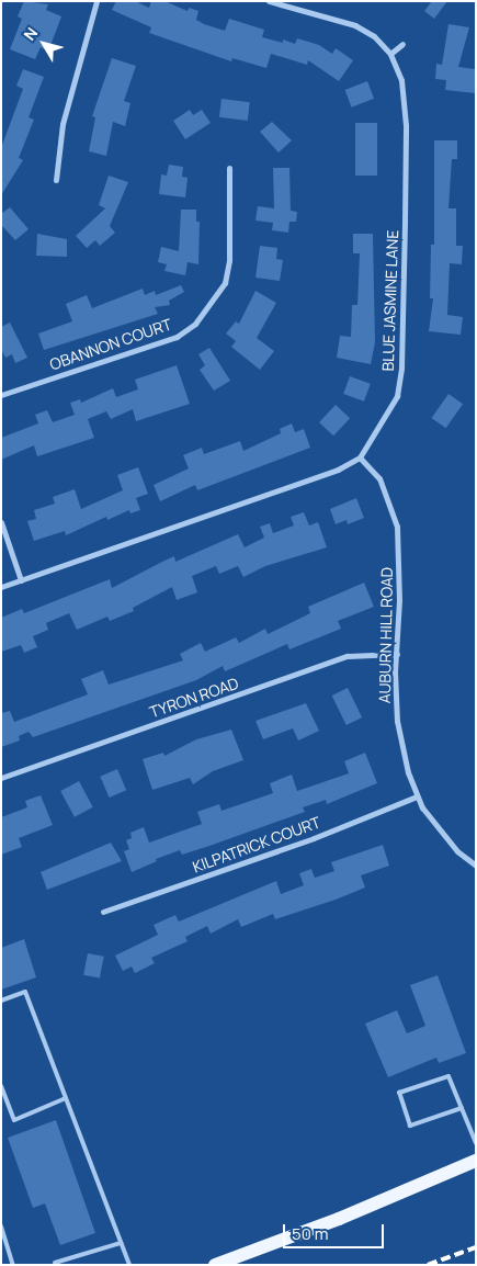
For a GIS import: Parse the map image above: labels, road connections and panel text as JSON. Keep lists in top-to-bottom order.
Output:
{
  "streets": {
    "street": [
      "BLUE JASMINE LANE",
      "OBANNON COURT",
      "AUBURN HILL ROAD",
      "TYRON ROAD",
      "KILPATRICK COURT"
    ]
  },
  "crossings": [
    ["BLUE JASMINE LANE", "AUBURN HILL ROAD"],
    ["AUBURN HILL ROAD", "TYRON ROAD"],
    ["AUBURN HILL ROAD", "KILPATRICK COURT"]
  ],
  "scale_bar": "50 m",
  "north": "top left"
}
